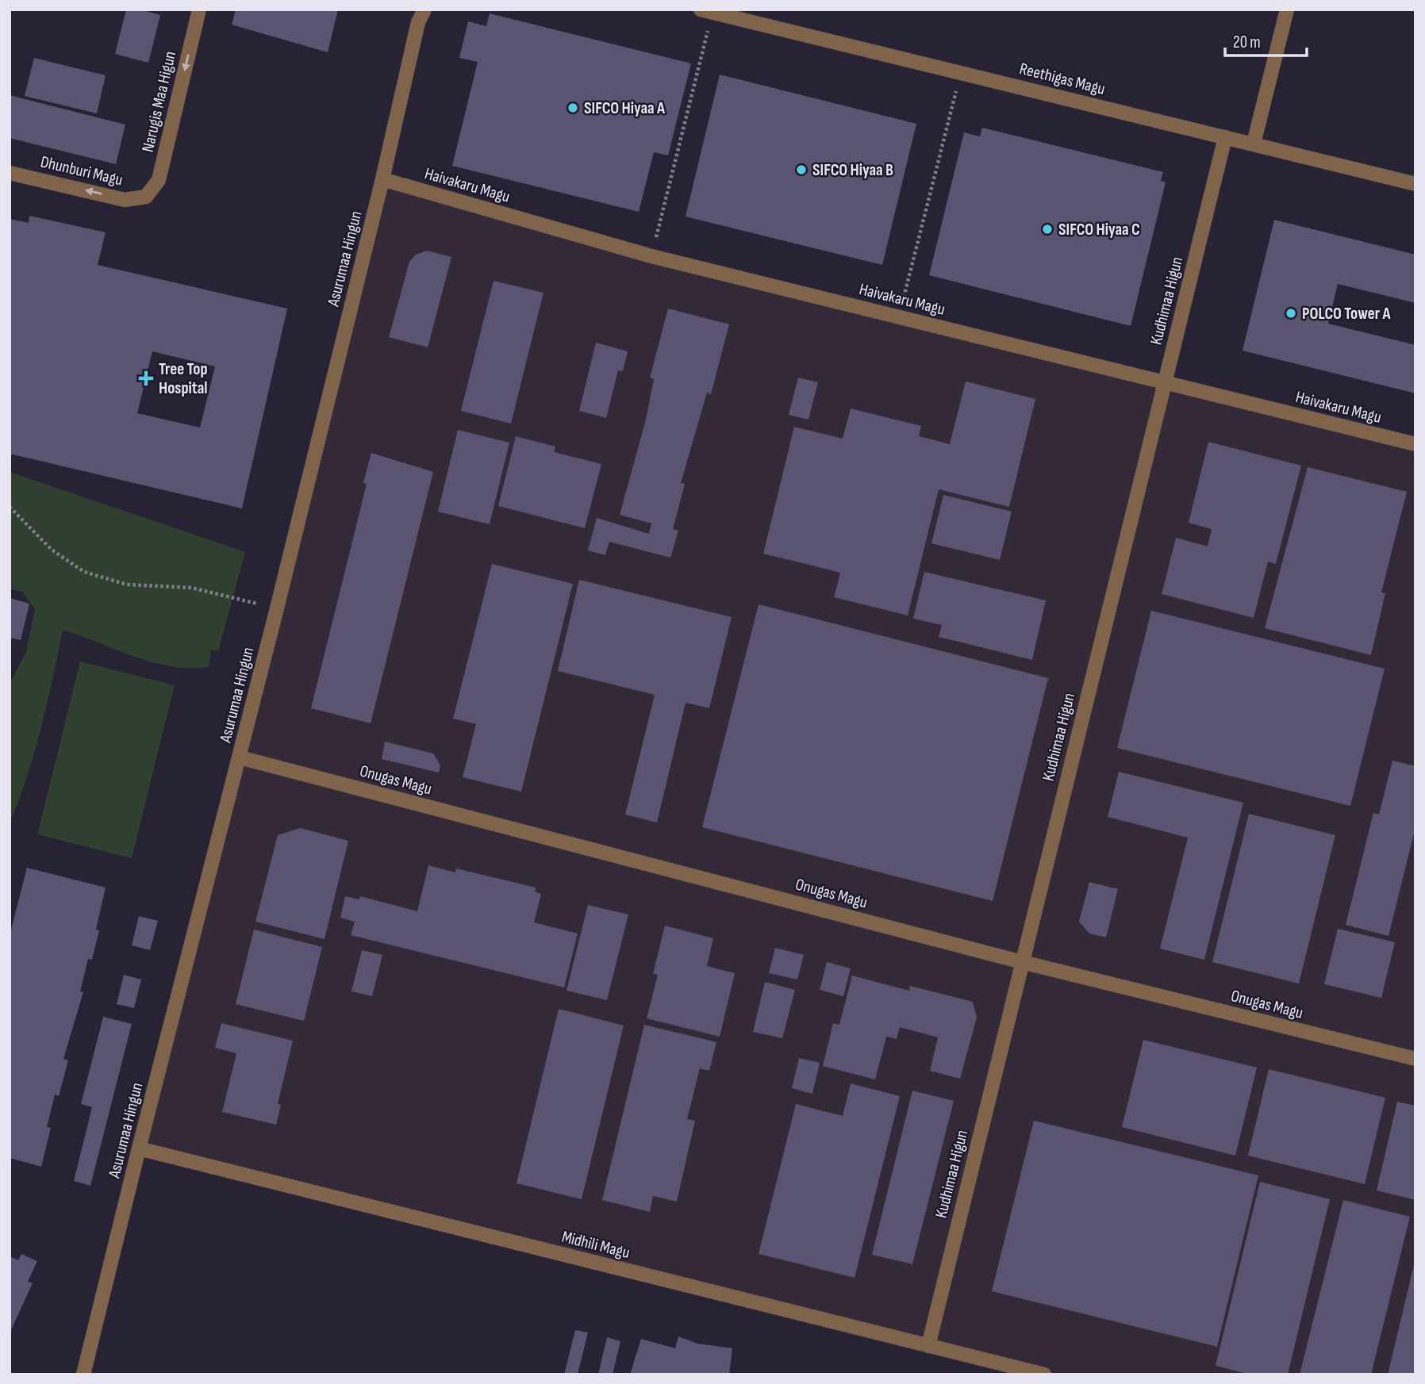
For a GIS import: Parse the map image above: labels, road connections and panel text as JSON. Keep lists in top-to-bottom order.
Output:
{
  "streets": {
    "street": [
      "Reethigas Magu",
      "Narugis Maa Higun",
      "Dhunburi Magu",
      "Haivakaru Magu",
      "Asurumaa Hingun",
      "Kudhimaa Higun",
      "Onugas Magu",
      "Midhili Magu"
    ]
  },
  "crossings": [
    ["Reethigas Magu", "Kudhimaa Higun"],
    ["Narugis Maa Higun", "Dhunburi Magu"],
    ["Haivakaru Magu", "Asurumaa Hingun"],
    ["Haivakaru Magu", "Kudhimaa Higun"],
    ["Asurumaa Hingun", "Onugas Magu"],
    ["Asurumaa Hingun", "Midhili Magu"],
    ["Kudhimaa Higun", "Onugas Magu"],
    ["Kudhimaa Higun", "Midhili Magu"]
  ],
  "one_way": ["Narugis Maa Higun", "Dhunburi Magu"],
  "places": {
    "other": [
      "SIFCO Hiyaa A",
      "SIFCO Hiyaa B",
      "SIFCO Hiyaa C",
      "POLCO Tower A"
    ],
    "health": ["Tree Top Hospital"]
  },
  "scale_bar": "20 m"
}
